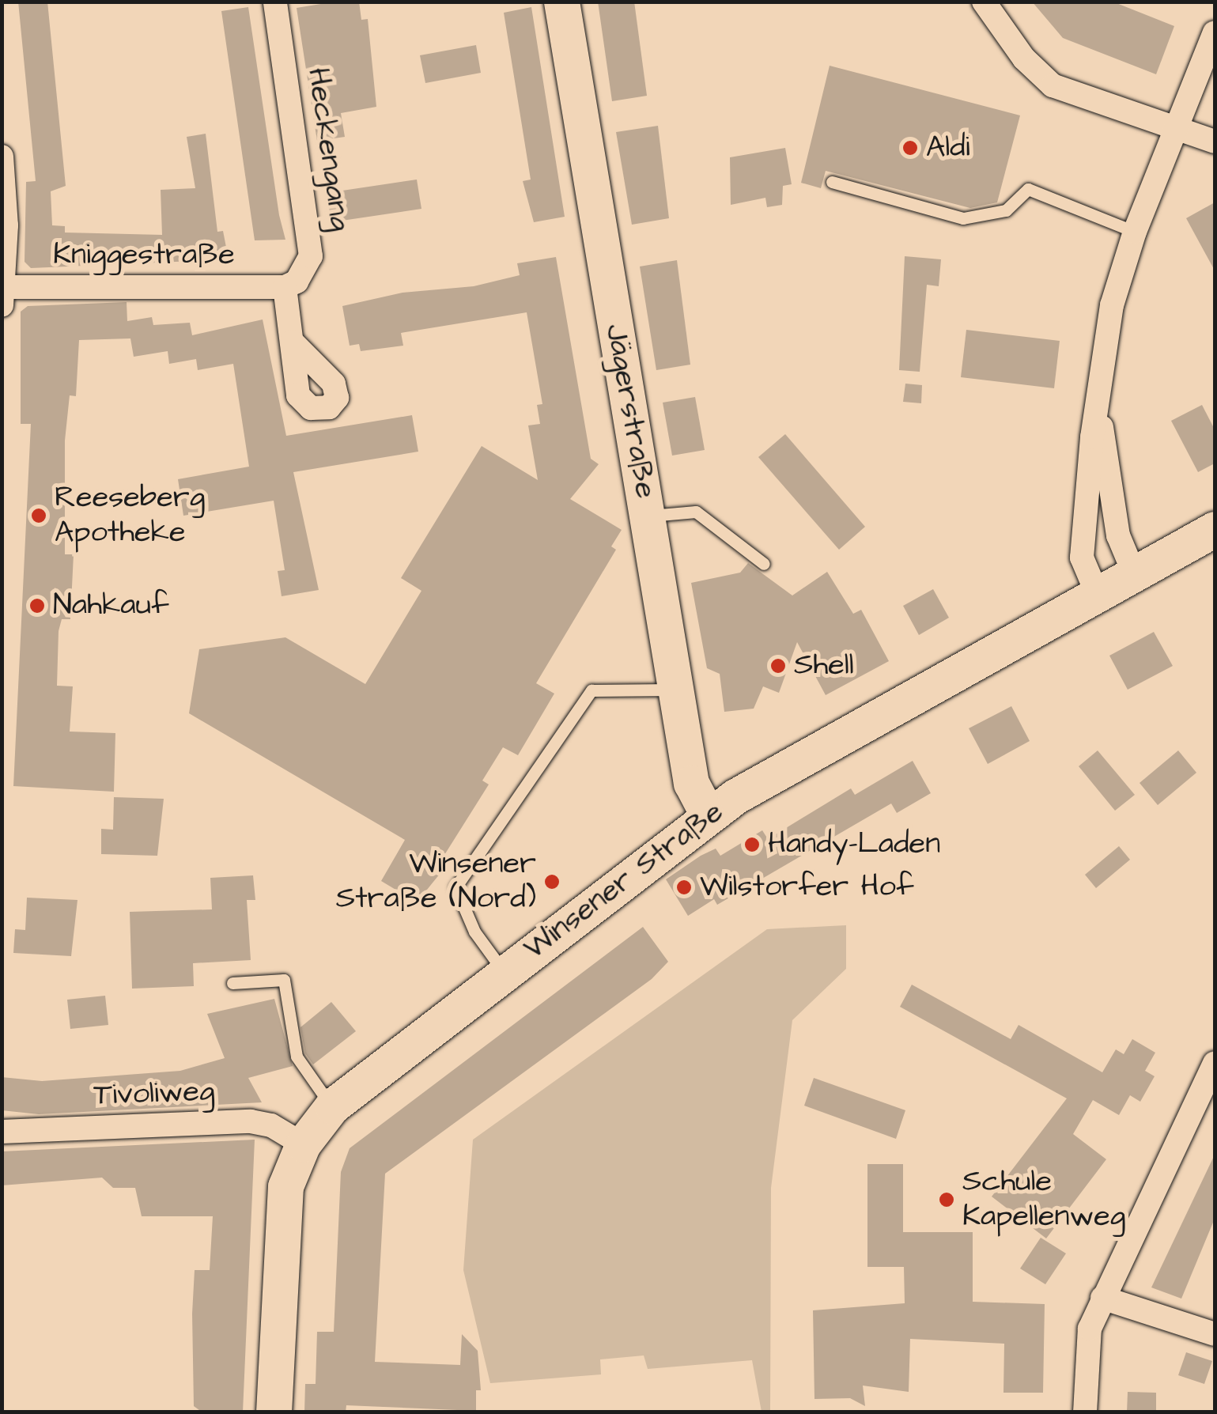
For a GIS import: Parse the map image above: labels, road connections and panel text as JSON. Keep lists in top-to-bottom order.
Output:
{
  "streets": {
    "main road": ["Jägerstraße", "Winsener Straße"],
    "street": ["Heckengang", "Kniggestraße", "Tivoliweg"]
  },
  "crossings": [
    ["Heckengang", "Kniggestraße"],
    ["Jägerstraße", "Winsener Straße"],
    ["Winsener Straße", "Tivoliweg"]
  ],
  "places": [
    "Aldi",
    "Reeseberg Apotheke",
    "Nahkauf",
    "Shell",
    "Handy-Laden",
    "Winsener Straße (Nord)",
    "Wilstorfer Hof",
    "Schule Kapellenweg"
  ]
}
